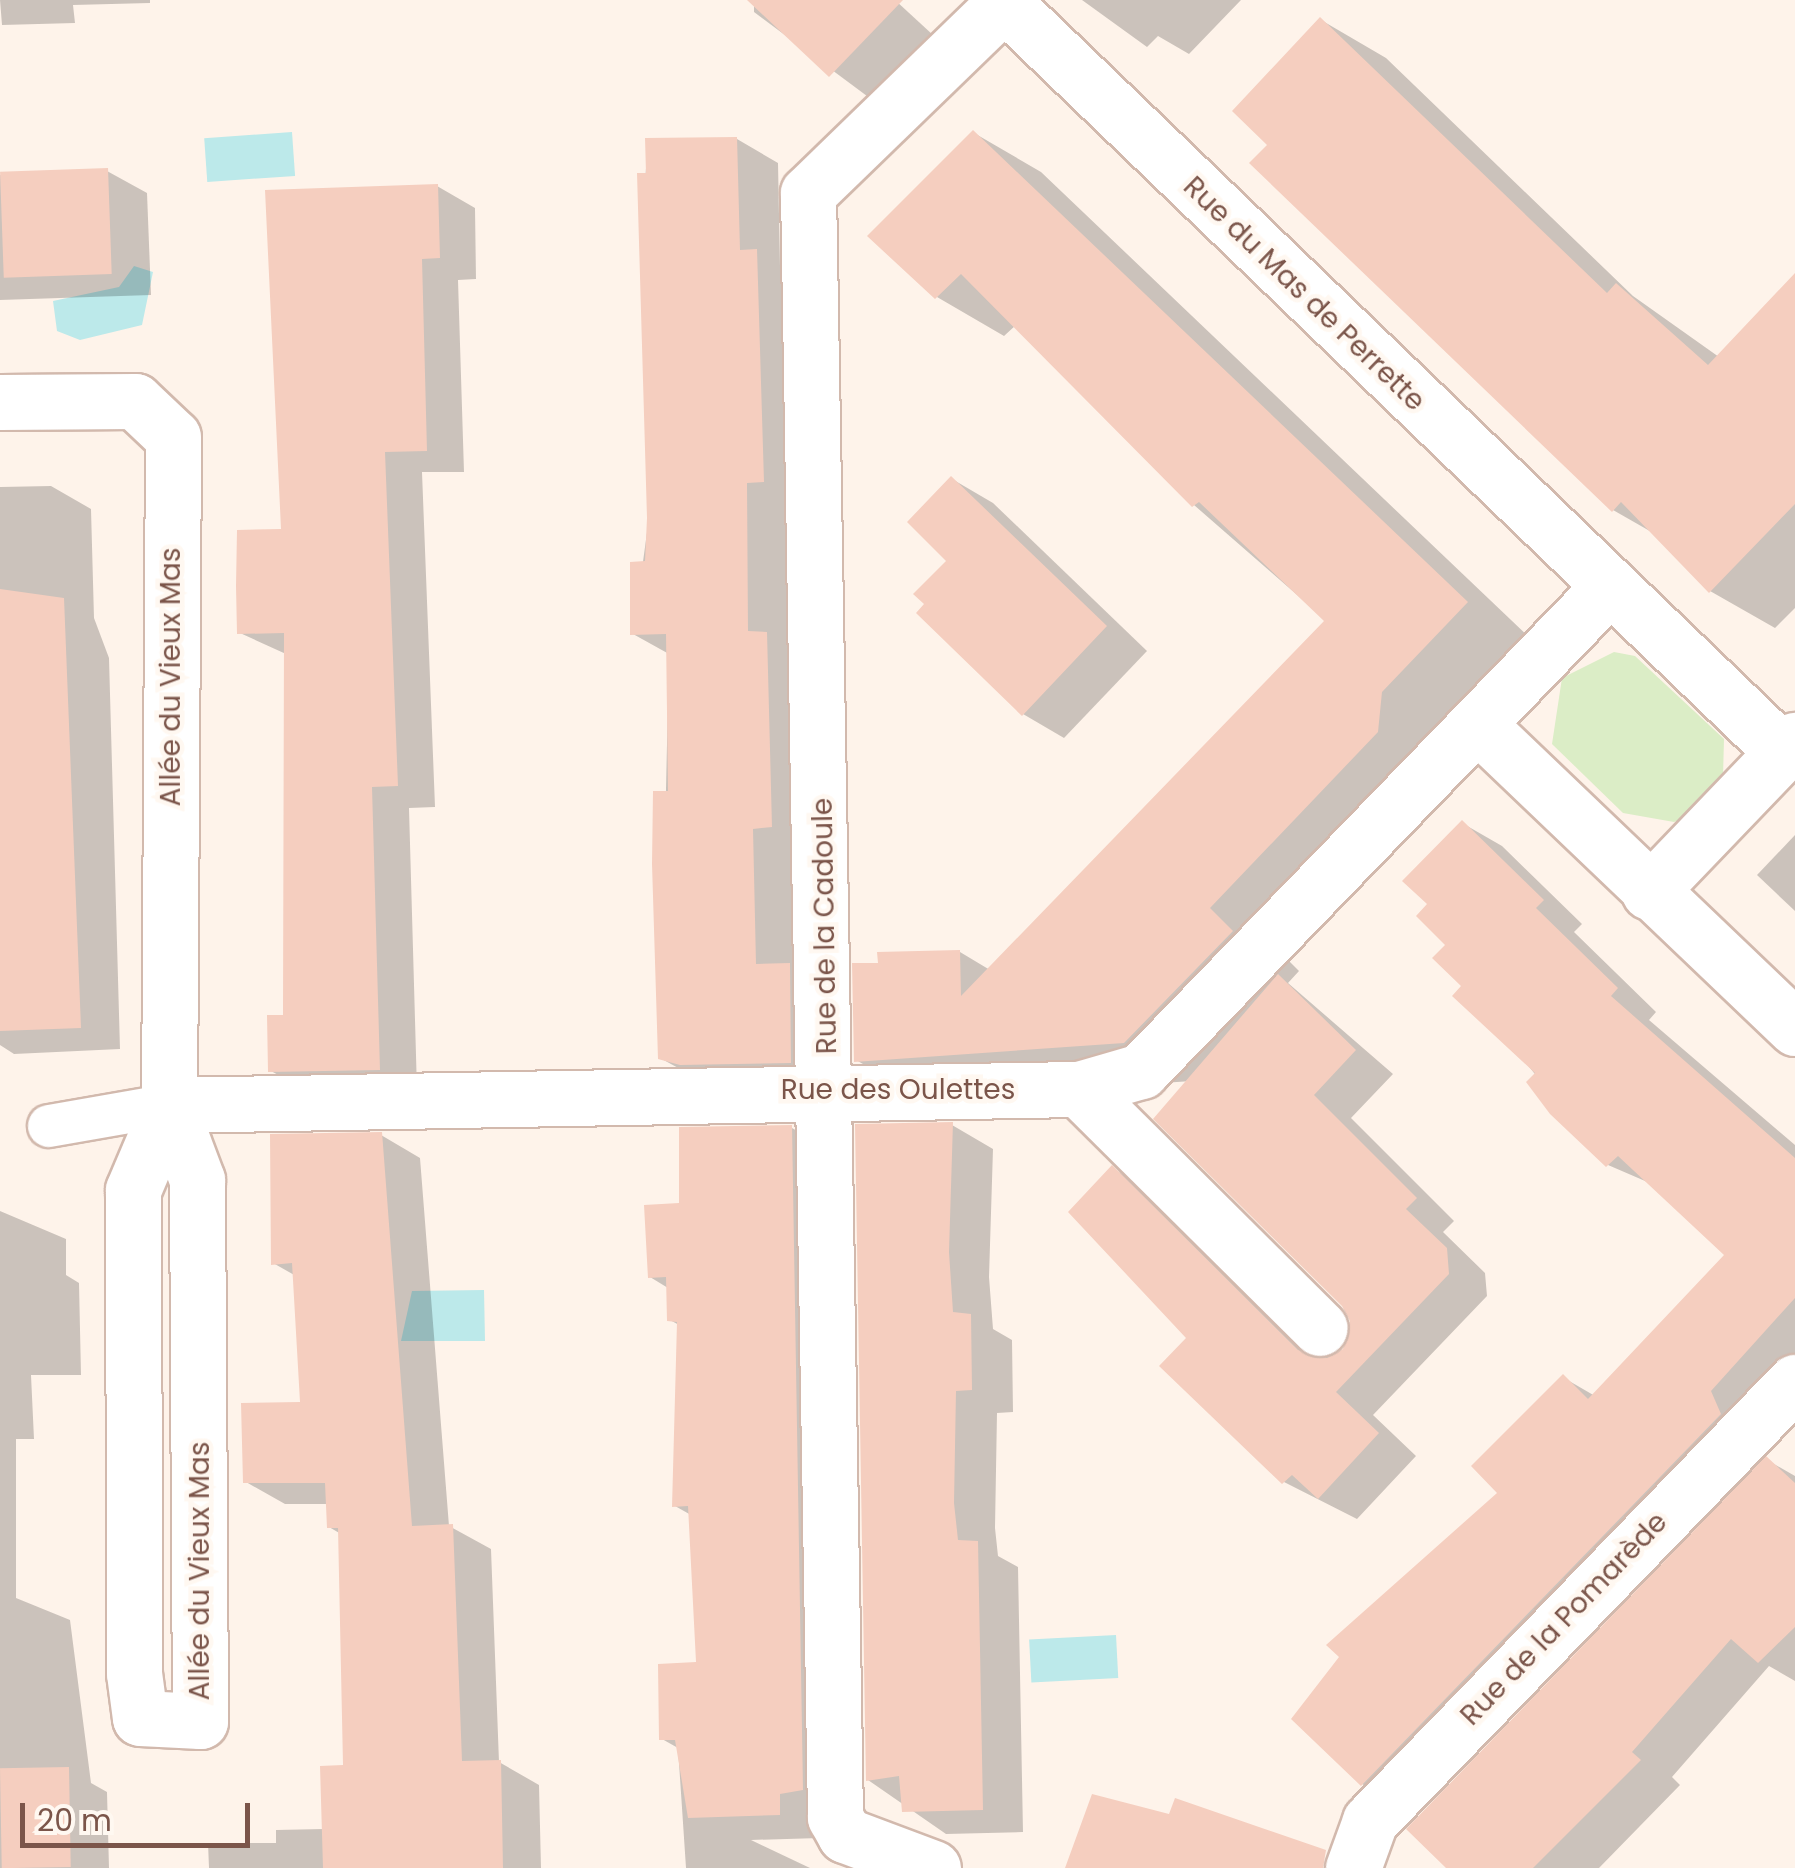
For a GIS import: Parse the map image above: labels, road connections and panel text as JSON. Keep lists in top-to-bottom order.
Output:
{
  "streets": {
    "street": [
      "Rue du Mas de Perrette",
      "Allée du Vieux Mas",
      "Rue de la Cadoule",
      "Rue des Oulettes",
      "Rue de la Pomarède"
    ]
  },
  "crossings": [
    ["Rue du Mas de Perrette", "Rue de la Cadoule"],
    ["Allée du Vieux Mas", "Rue des Oulettes"],
    ["Rue de la Cadoule", "Rue des Oulettes"]
  ],
  "scale_bar": "20 m"
}
